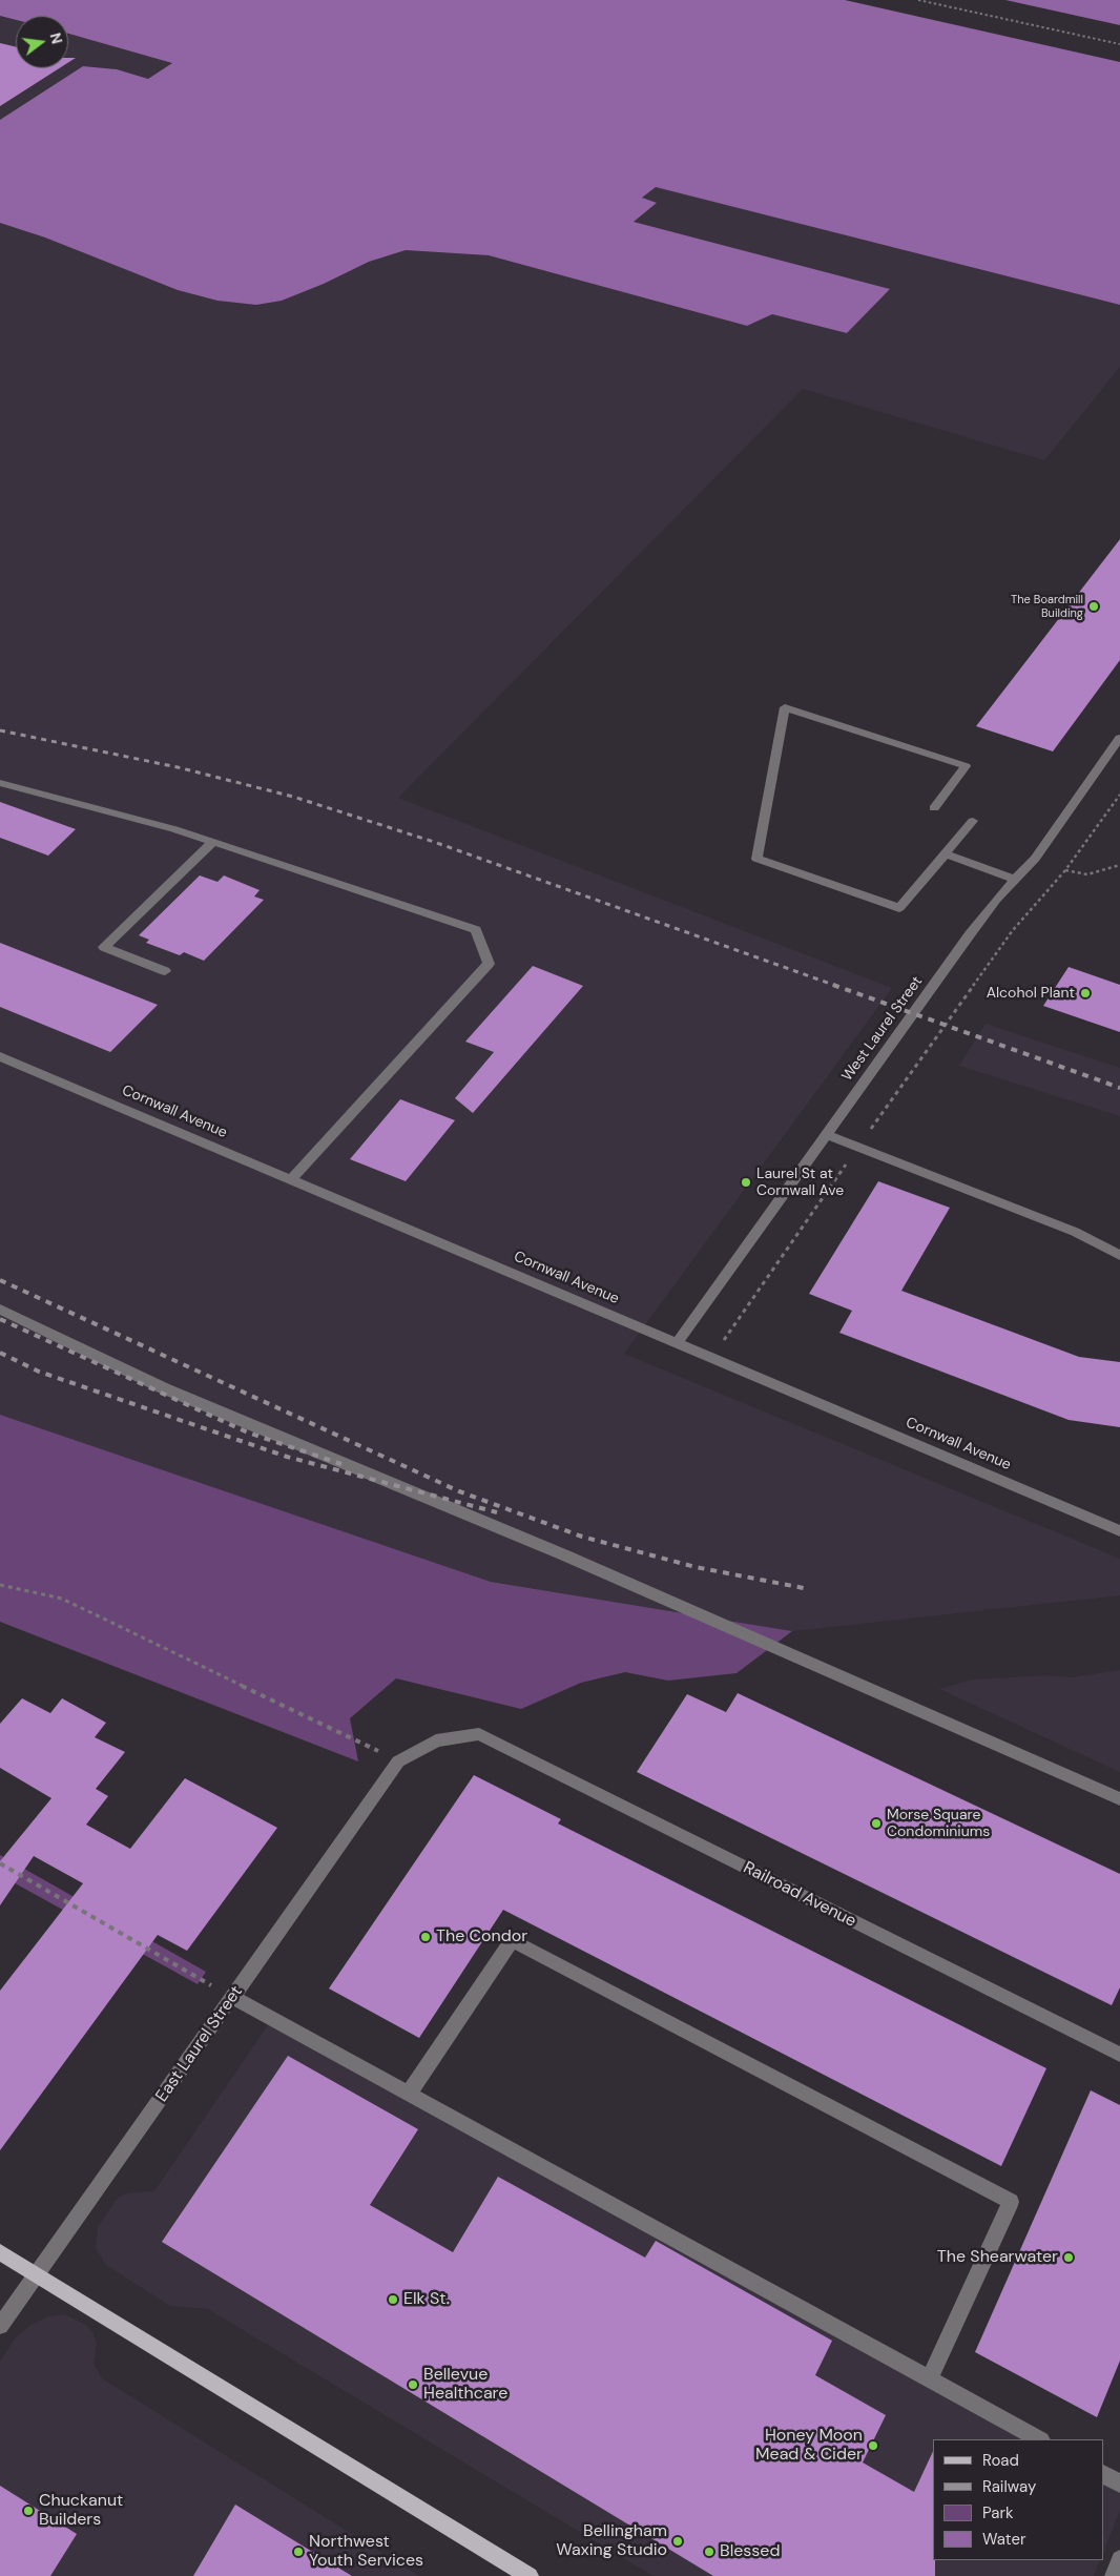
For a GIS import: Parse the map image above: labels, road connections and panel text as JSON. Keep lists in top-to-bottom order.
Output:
{
  "streets": {
    "street": [
      "West Laurel Street",
      "Cornwall Avenue",
      "Railroad Avenue",
      "East Laurel Street"
    ]
  },
  "crossings": [
    ["West Laurel Street", "Cornwall Avenue"],
    ["Railroad Avenue", "East Laurel Street"]
  ],
  "places": [
    "The Boardmill Building",
    "Alcohol Plant",
    "Laurel St at Cornwall Ave",
    "Morse Square Condominiums",
    "The Condor",
    "The Shearwater",
    "Elk St.",
    "Bellevue Healthcare",
    "Honey Moon Mead & Cider",
    "Chuckanut Builders",
    "Bellingham Waxing Studio",
    "Northwest Youth Services",
    "Blessed"
  ],
  "legend": [
    "Road",
    "Railway",
    "Park",
    "Water"
  ],
  "north": "right"
}
